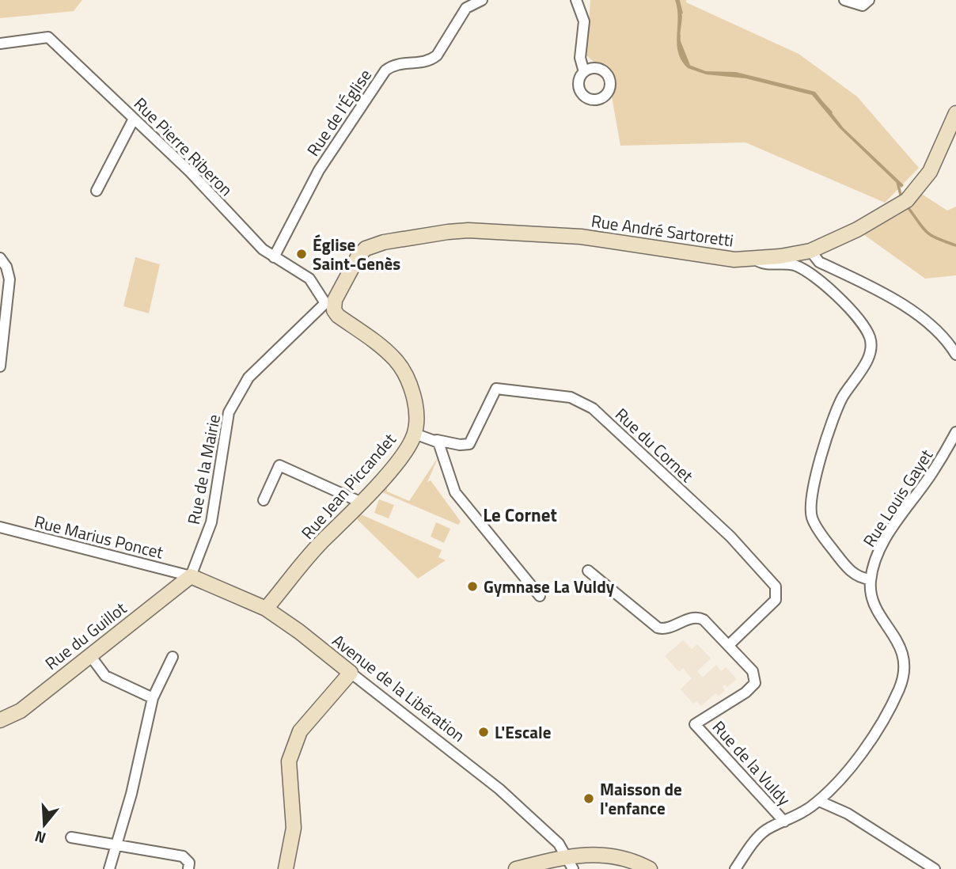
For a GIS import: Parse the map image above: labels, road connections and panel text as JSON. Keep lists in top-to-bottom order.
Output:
{
  "streets": {
    "street": [
      "Rue de l'Église",
      "Rue Pierre Riberon",
      "Rue André Sartoretti",
      "Rue du Cornet",
      "Rue de la Mairie",
      "Rue Jean Piccandet",
      "Rue Louis Gayet",
      "Rue Marius Poncet",
      "Rue du Guillot",
      "Avenue de la Libération",
      "Rue de la Vuldy"
    ]
  },
  "crossings": [
    ["Rue de l'Église", "Rue Pierre Riberon"],
    ["Rue Pierre Riberon", "Rue André Sartoretti"],
    ["Rue Pierre Riberon", "Rue de la Mairie"],
    ["Rue Pierre Riberon", "Rue Jean Piccandet"],
    ["Rue André Sartoretti", "Rue de la Mairie"],
    ["Rue André Sartoretti", "Rue Jean Piccandet"],
    ["Rue du Cornet", "Rue de la Vuldy"],
    ["Rue de la Mairie", "Rue Jean Piccandet"],
    ["Rue de la Mairie", "Rue Marius Poncet"],
    ["Rue de la Mairie", "Rue du Guillot"],
    ["Rue de la Mairie", "Avenue de la Libération"],
    ["Rue Jean Piccandet", "Avenue de la Libération"],
    ["Rue Marius Poncet", "Rue du Guillot"],
    ["Rue Marius Poncet", "Avenue de la Libération"],
    ["Rue du Guillot", "Avenue de la Libération"]
  ],
  "districts": ["Le Cornet"],
  "places": [
    "Église Saint-Genès",
    "Gymnase La Vuldy",
    "L'Escale",
    "Maisson de l'enfance"
  ],
  "north": "bottom"
}
